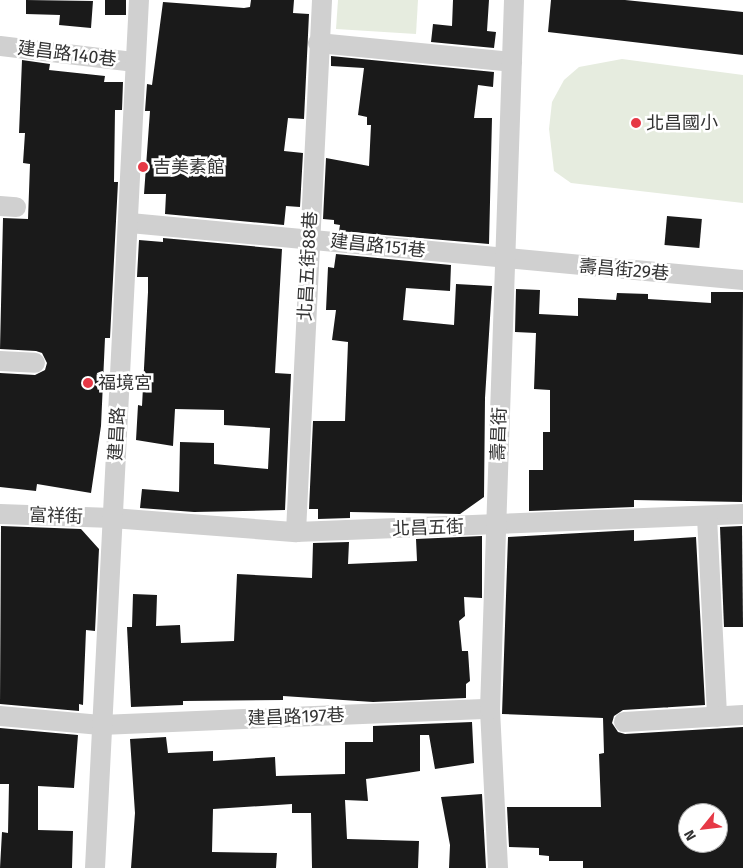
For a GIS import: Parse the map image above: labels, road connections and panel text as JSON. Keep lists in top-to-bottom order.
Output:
{
  "streets": {
    "street": [
      "建昌路140巷",
      "建昌路151巷",
      "北昌五街88巷",
      "壽昌街29巷",
      "建昌路",
      "壽昌街",
      "富祥街",
      "北昌五街",
      "建昌路197巷"
    ]
  },
  "crossings": [
    ["建昌路140巷", "建昌路"],
    ["建昌路151巷", "北昌五街88巷"],
    ["建昌路151巷", "壽昌街29巷"],
    ["建昌路151巷", "建昌路"],
    ["建昌路151巷", "壽昌街"],
    ["北昌五街88巷", "北昌五街"],
    ["壽昌街29巷", "壽昌街"],
    ["建昌路", "富祥街"],
    ["建昌路", "北昌五街"],
    ["建昌路", "建昌路197巷"],
    ["壽昌街", "北昌五街"],
    ["壽昌街", "建昌路197巷"],
    ["富祥街", "北昌五街"]
  ],
  "places": ["北昌國小", "吉美素館", "福境宮"],
  "north": "bottom left"
}
